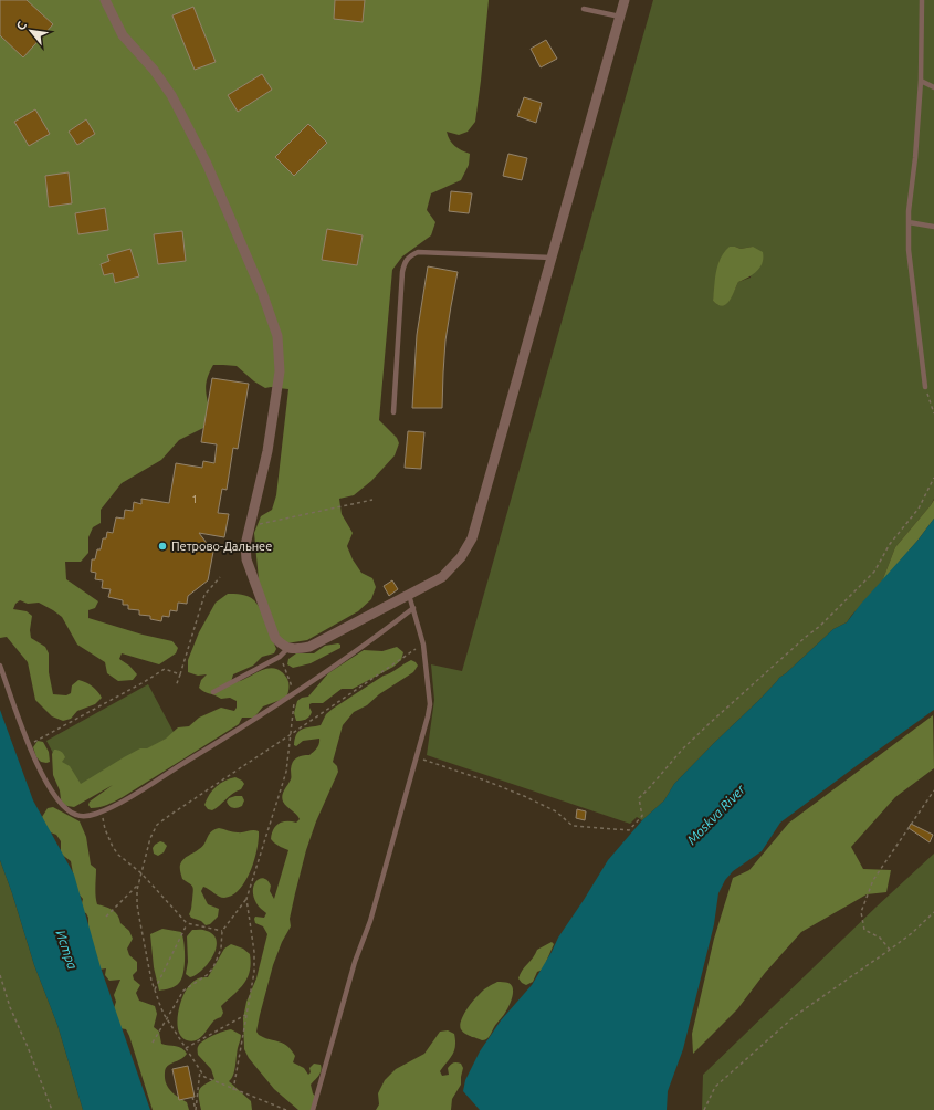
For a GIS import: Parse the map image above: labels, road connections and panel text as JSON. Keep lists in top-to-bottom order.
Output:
{
  "water": ["Moskva River", "Истра"],
  "places": ["Петрово-Дальнее"],
  "house_numbers": ["1"],
  "north": "top left"
}
